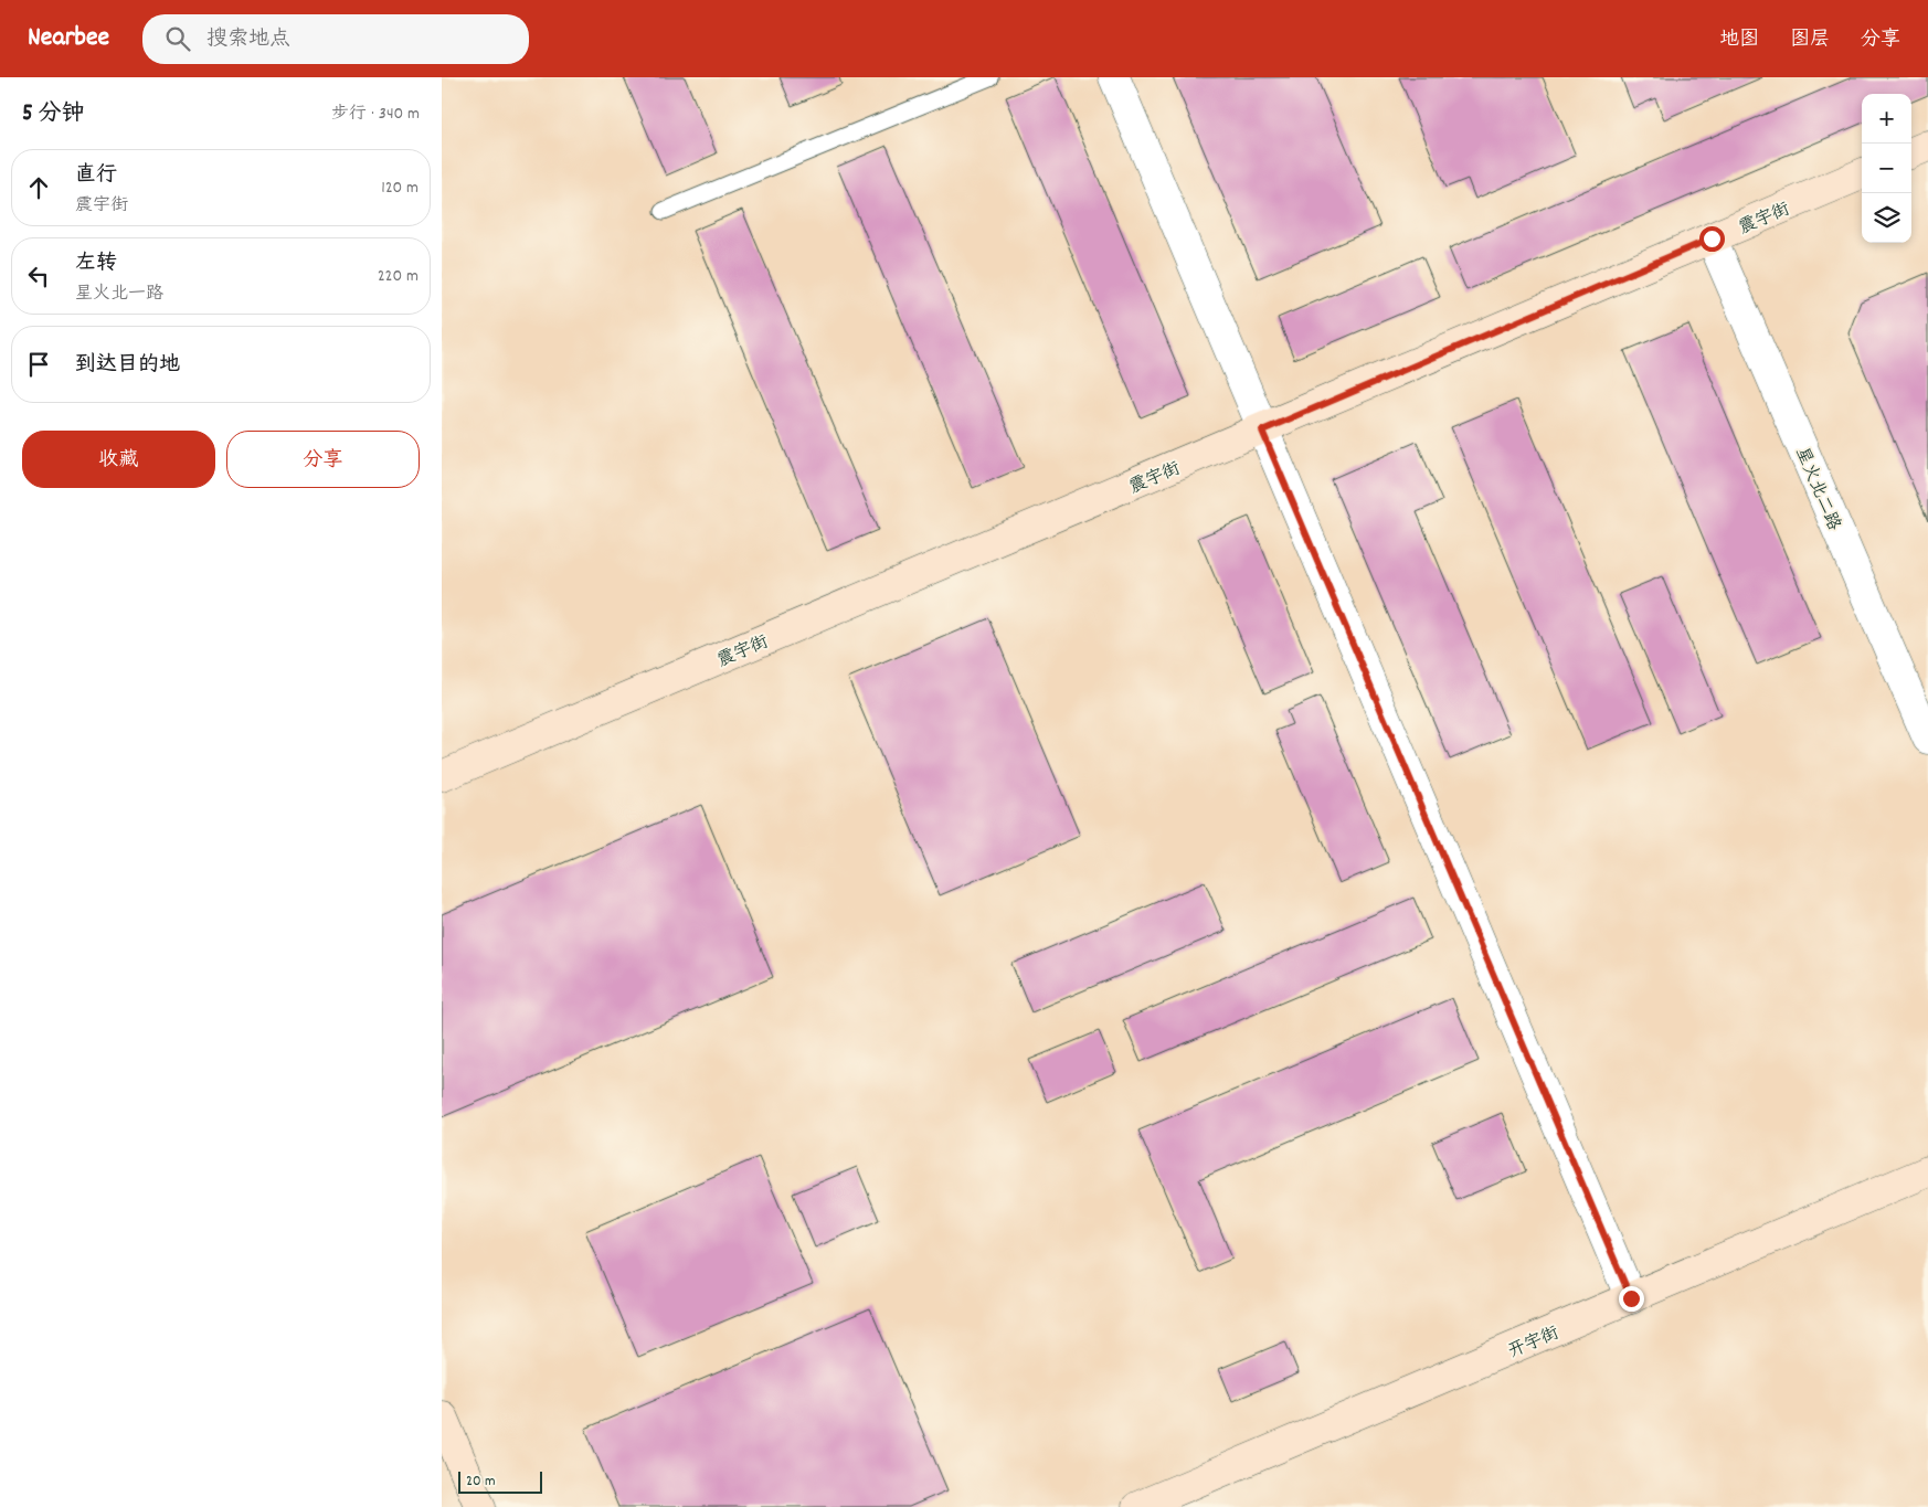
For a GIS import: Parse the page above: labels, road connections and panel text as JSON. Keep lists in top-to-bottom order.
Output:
{
  "streets": {
    "street": ["震宇街", "星火北二路", "开宇街"]
  },
  "crossings": [
    ["震宇街", "星火北二路"]
  ],
  "scale_bar": "20 m",
  "page": {
    "header": "Nearbee",
    "search": "搜索地点",
    "nav": ["地图", "图层", "分享"],
    "heading": ["5 分钟", "步行 · 340 m"],
    "map_buttons": ["+", "−"],
    "list": [
      ["直行", "震宇街", "120 m"],
      ["左转", "星火北一路", "220 m"],
      "到达目的地"
    ],
    "buttons": ["收藏", "分享"],
    "scale": "20 m"
  }
}
